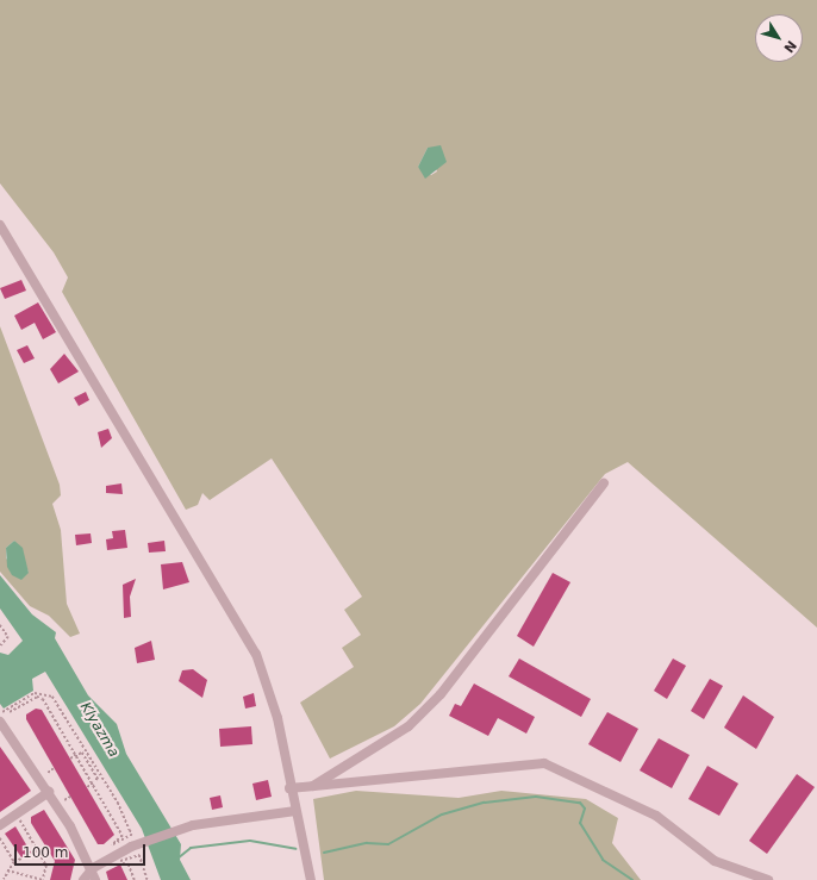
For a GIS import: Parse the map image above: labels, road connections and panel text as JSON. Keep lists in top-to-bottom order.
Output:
{
  "water": ["Klyazma"],
  "scale_bar": "100 m",
  "north": "bottom right"
}
